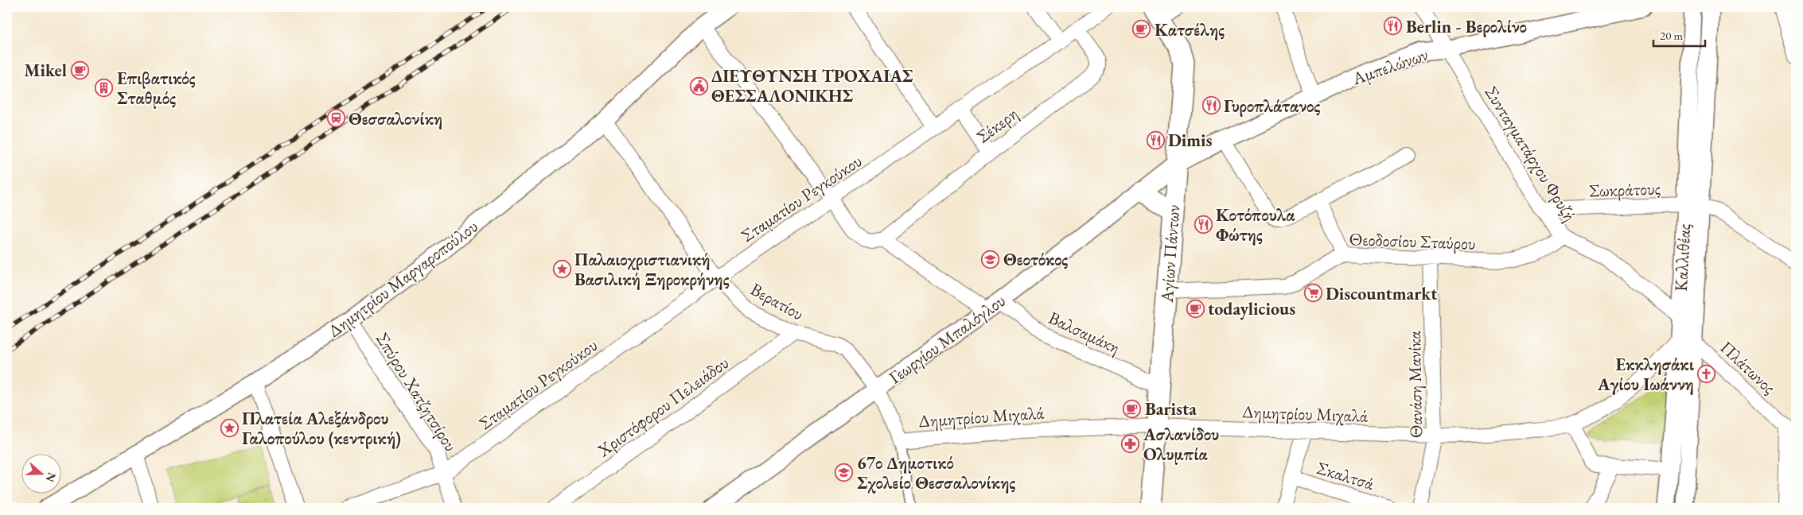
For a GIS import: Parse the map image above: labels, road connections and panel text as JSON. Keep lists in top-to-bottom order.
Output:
{
  "streets": {
    "main road": ["Αγίων Πάντων"],
    "street": [
      "Αμπελώνων",
      "Σέκερη",
      "Συνταγματάρχου Φρυζή",
      "Σωκράτους",
      "Σταματίου Ρεγκούκου",
      "Θεοδοσίου Σταύρου",
      "Καλλιθέας",
      "Δημητρίου Μαργαροπούλου",
      "Βερατίου",
      "Βαλσαμάκη",
      "Γεωργίου Μπαλόγλου",
      "Πλάτωνος",
      "Θανάση Μανίκα",
      "Σπύρου Χατζητσίρου",
      "Χριστόφορου Πελειάδου",
      "Δημητρίου Μιχαλά",
      "Σκαλτσά"
    ]
  },
  "crossings": [
    ["Αμπελώνων", "Συνταγματάρχου Φρυζή"],
    ["Αμπελώνων", "Αγίων Πάντων"],
    ["Αμπελώνων", "Γεωργίου Μπαλόγλου"],
    ["Σέκερη", "Σταματίου Ρεγκούκου"],
    ["Συνταγματάρχου Φρυζή", "Σωκράτους"],
    ["Συνταγματάρχου Φρυζή", "Θεοδοσίου Σταύρου"],
    ["Συνταγματάρχου Φρυζή", "Καλλιθέας"],
    ["Σωκράτους", "Καλλιθέας"],
    ["Σταματίου Ρεγκούκου", "Βερατίου"],
    ["Σταματίου Ρεγκούκου", "Σπύρου Χατζητσίρου"],
    ["Θεοδοσίου Σταύρου", "Αγίων Πάντων"],
    ["Θεοδοσίου Σταύρου", "Θανάση Μανίκα"],
    ["Αγίων Πάντων", "Βαλσαμάκη"],
    ["Αγίων Πάντων", "Γεωργίου Μπαλόγλου"],
    ["Αγίων Πάντων", "Δημητρίου Μιχαλά"],
    ["Καλλιθέας", "Πλάτωνος"],
    ["Καλλιθέας", "Δημητρίου Μιχαλά"],
    ["Δημητρίου Μαργαροπούλου", "Βερατίου"],
    ["Δημητρίου Μαργαροπούλου", "Σπύρου Χατζητσίρου"],
    ["Βερατίου", "Γεωργίου Μπαλόγλου"],
    ["Βερατίου", "Χριστόφορου Πελειάδου"],
    ["Βερατίου", "Δημητρίου Μιχαλά"],
    ["Βαλσαμάκη", "Γεωργίου Μπαλόγλου"],
    ["Πλάτωνος", "Δημητρίου Μιχαλά"],
    ["Θανάση Μανίκα", "Δημητρίου Μιχαλά"]
  ],
  "places": {
    "restaurant": [
      "Berlin - Βερολίνο",
      "Γυροπλάτανος",
      "Dimis",
      "Κοτόπουλα Φώτης"
    ],
    "cafe": [
      "Κατσέλης",
      "Mikel",
      "todaylicious",
      "Barista"
    ],
    "public building": ["ΔΙΕΥΘΥΝΣΗ ΤΡΟΧΑΙΑΣ ΘΕΣΣΑΛΟΝΙΚΗΣ"],
    "building": ["Επιβατικός Σταθμός"],
    "station": ["Θεσσαλονίκη"],
    "school or university": ["Θεοτόκος", "67ο Δημοτικό Σχολείο Θεσσαλονίκης"],
    "place": ["Παλαιοχριστιανική Βασιλική Ξηροκρήνης", "Πλατεία Αλεξάνδρου Γαλοπούλου (κεντρική)"],
    "supermarket": ["Discountmarkt"],
    "church": ["Εκκλησάκι Αγίου Ιωάννη"],
    "pharmacy": ["Ασλανίδου Ολυμπία"]
  },
  "scale_bar": "20 m",
  "north": "right"
}
